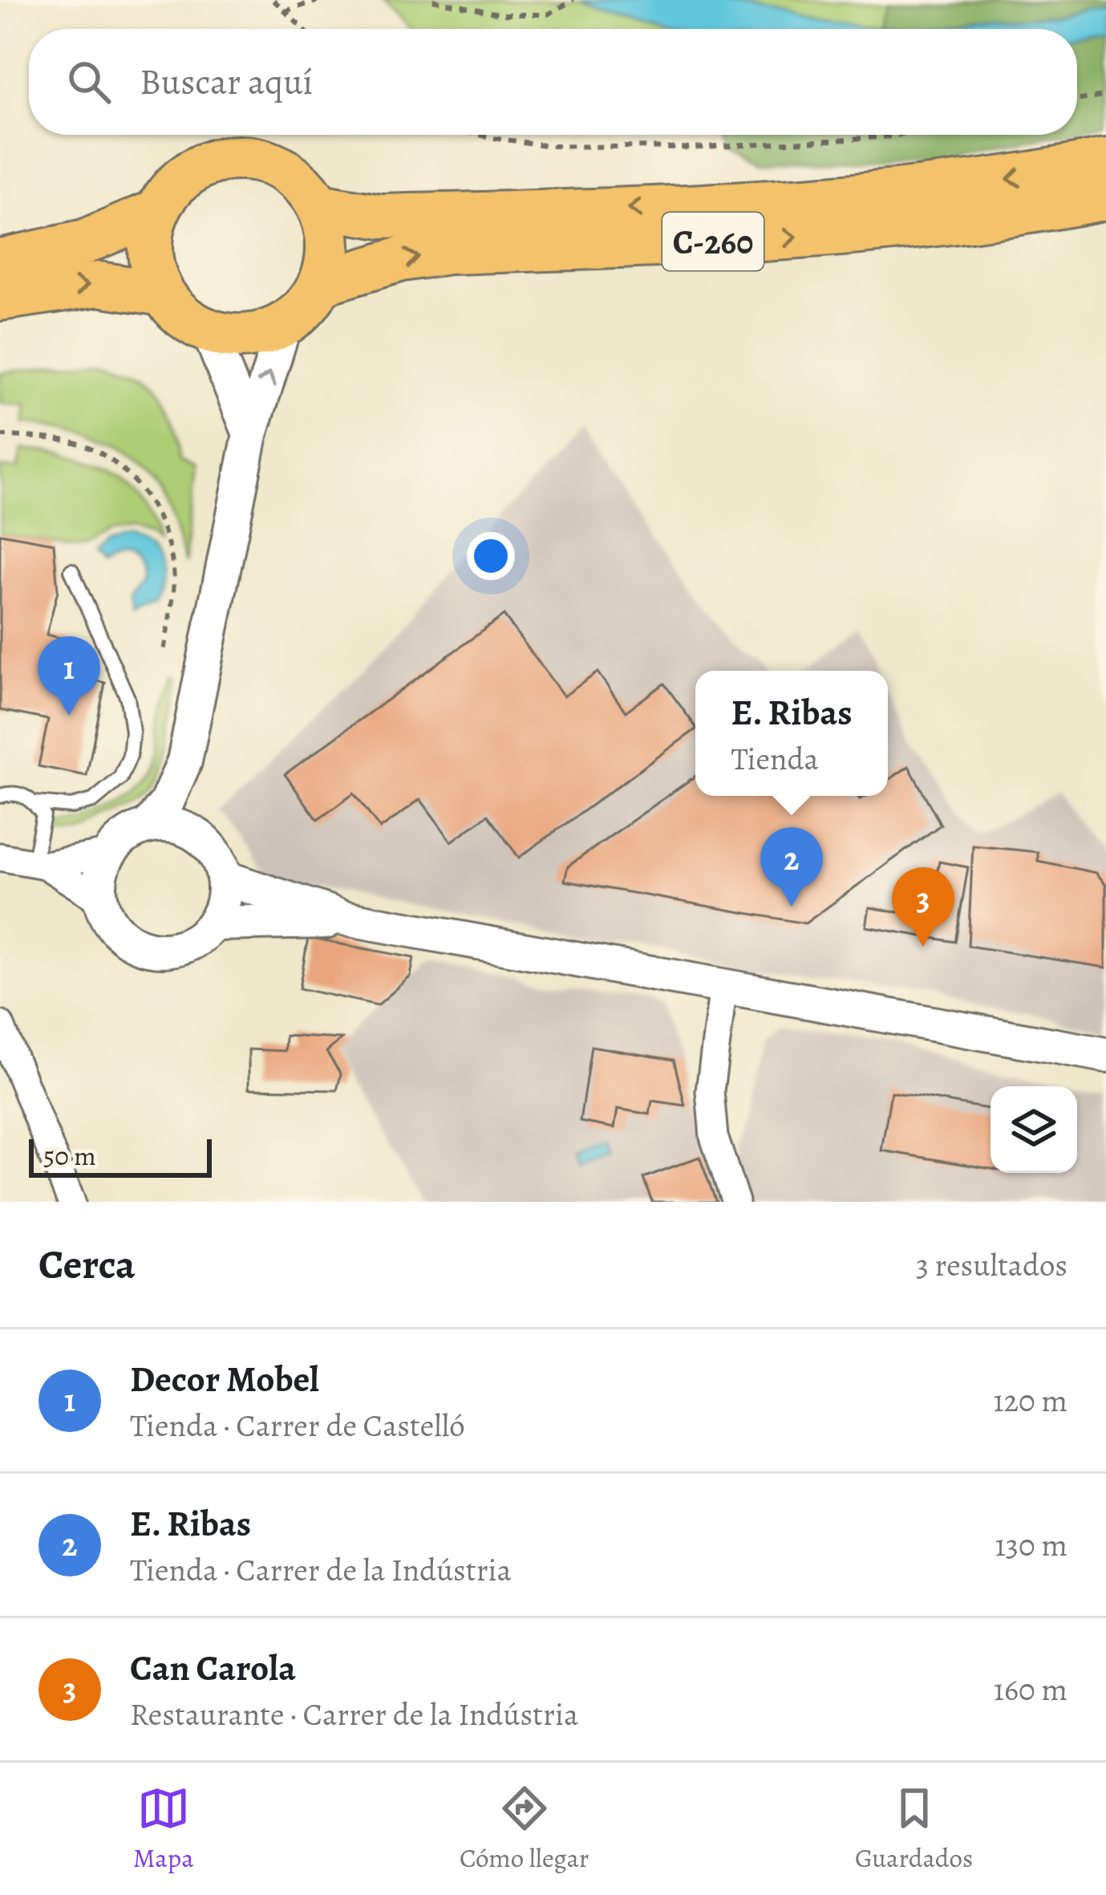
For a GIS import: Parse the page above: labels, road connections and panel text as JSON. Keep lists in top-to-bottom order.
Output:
{
  "streets": {
    "highway": ["C-260"]
  },
  "scale_bar": "50 m",
  "page": {
    "search": "Buscar aquí",
    "pins": ["1", "2", "3"],
    "popup": ["E. Ribas", "Tienda"],
    "scale": "50 m",
    "heading": ["Cerca", "3 resultados"],
    "list": [
      {
        "mark": "1",
        "name": "Decor Mobel",
        "note": "Tienda · Carrer de Castelló",
        "value": "120 m"
      },
      {
        "mark": "2",
        "name": "E. Ribas",
        "note": "Tienda · Carrer de la Indústria",
        "value": "130 m"
      },
      {
        "mark": "3",
        "name": "Can Carola",
        "note": "Restaurante · Carrer de la Indústria",
        "value": "160 m"
      }
    ],
    "nav": ["Mapa", "Cómo llegar", "Guardados"]
  }
}
